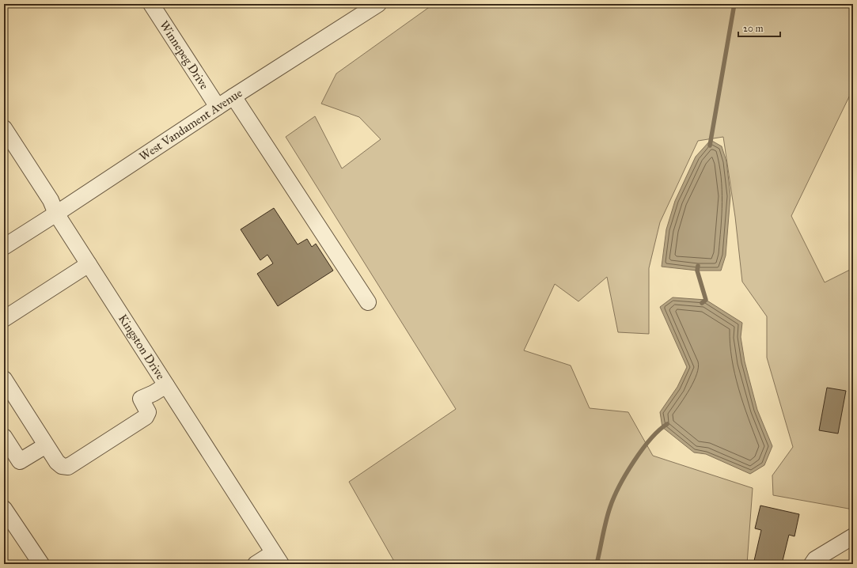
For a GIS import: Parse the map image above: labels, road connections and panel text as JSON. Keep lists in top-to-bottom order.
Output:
{
  "streets": {
    "street": ["Winnepeg Drive", "West Vandament Avenue", "Kingston Drive"]
  },
  "crossings": [
    ["Winnepeg Drive", "West Vandament Avenue"],
    ["West Vandament Avenue", "Kingston Drive"]
  ],
  "scale_bar": "20 m"
}
